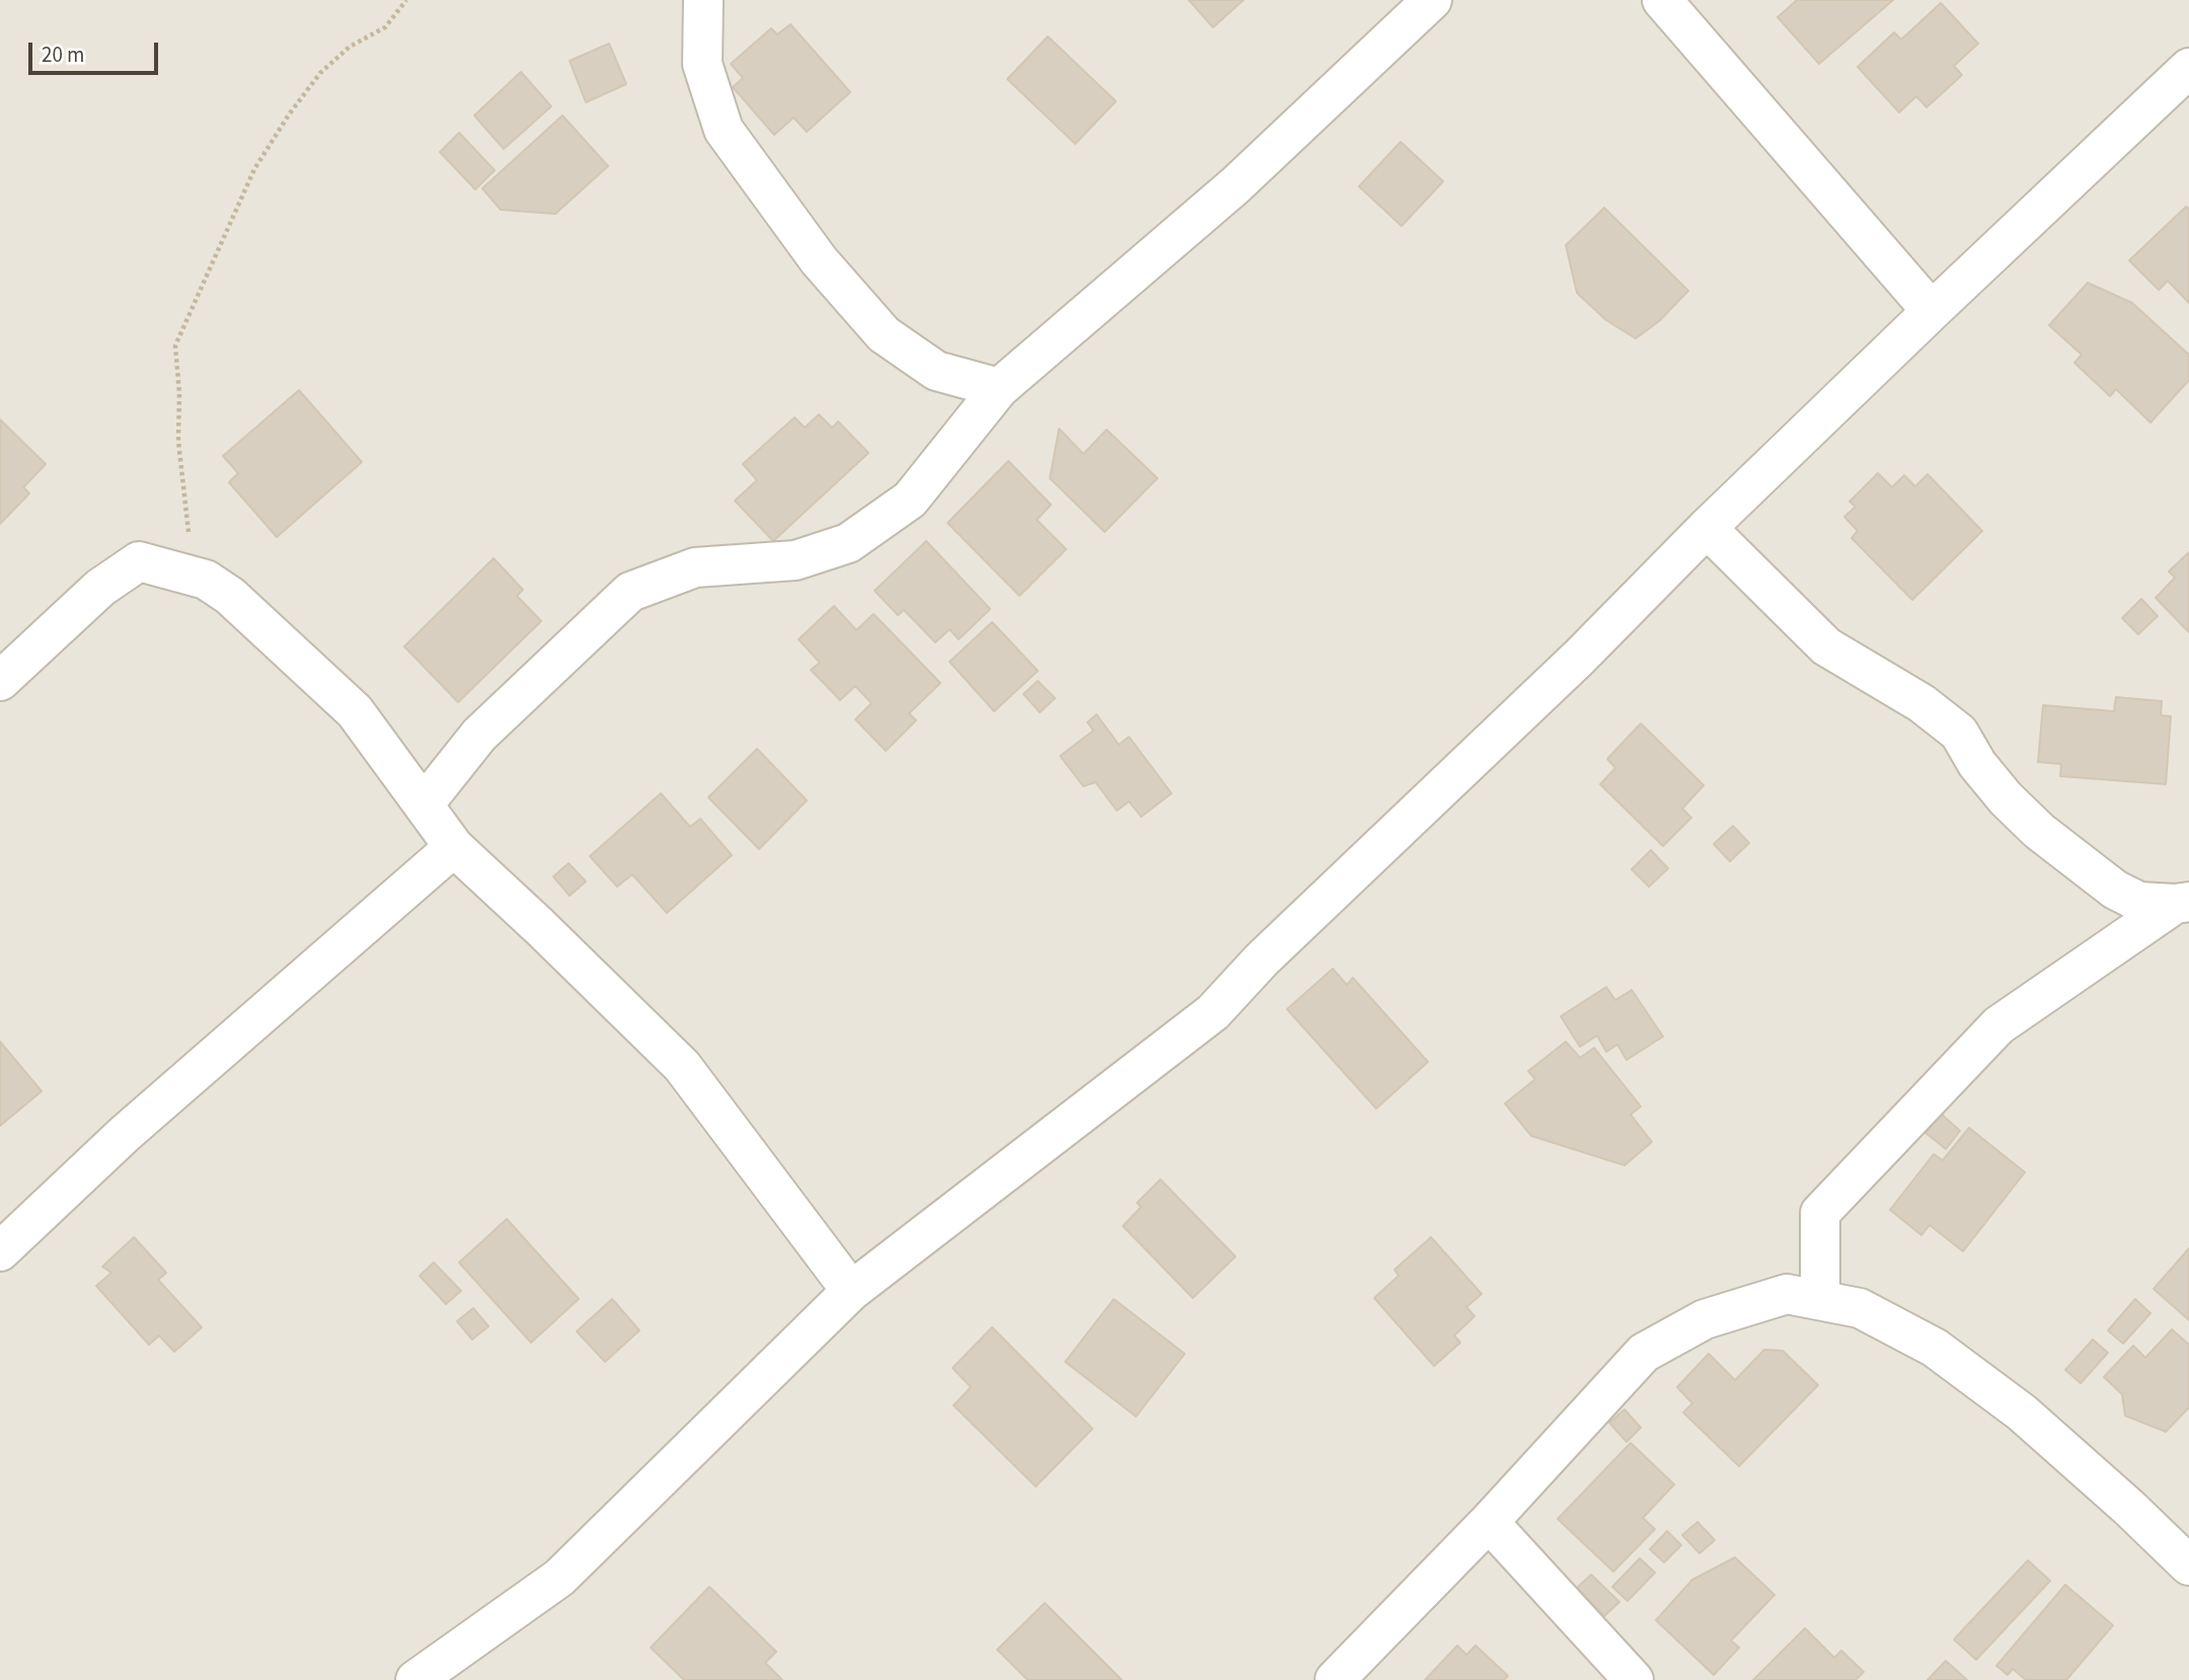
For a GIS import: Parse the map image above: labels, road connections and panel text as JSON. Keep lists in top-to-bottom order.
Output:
{
  "scale_bar": "20 m"
}
